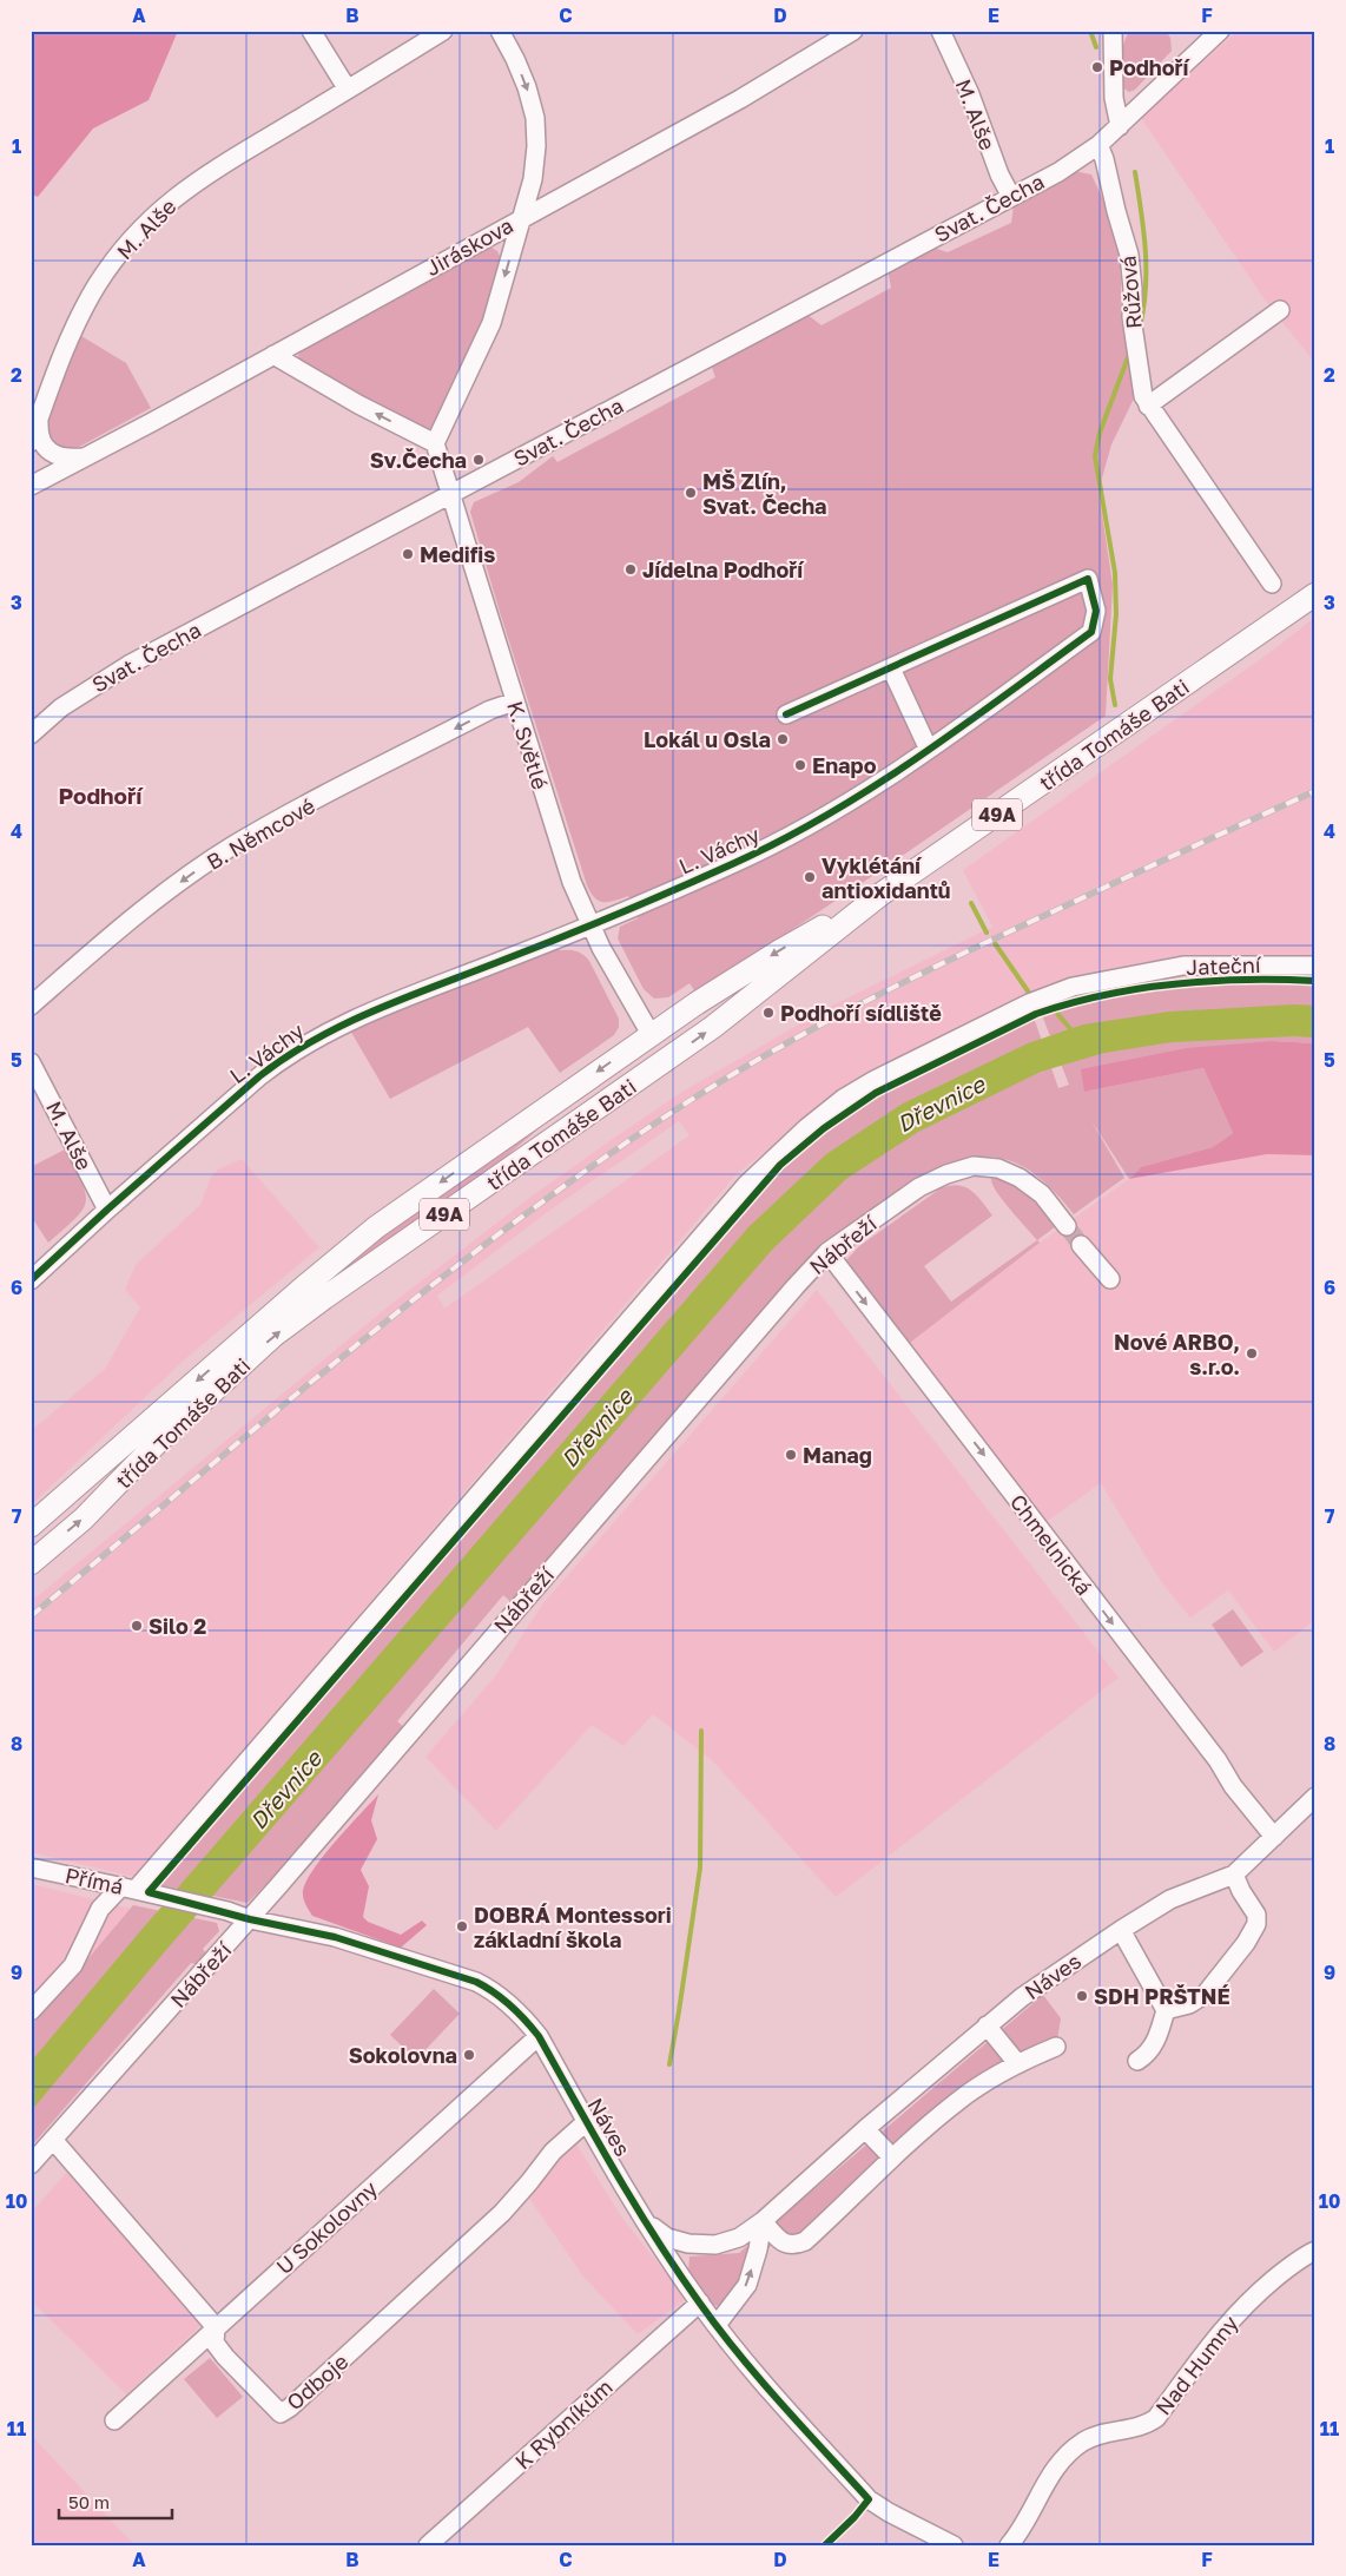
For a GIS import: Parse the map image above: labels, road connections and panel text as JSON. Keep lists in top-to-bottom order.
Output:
{
  "streets": {
    "main road": ["třída Tomáše Bati", "49A"],
    "street": [
      "M. Alše",
      "Svat. Čecha",
      "Jiráskova",
      "Růžová",
      "K. Světlé",
      "B. Němcové",
      "L. Váchy",
      "Jateční",
      "Nábřeží",
      "Chmelnická",
      "Přímá",
      "Náves",
      "U Sokolovny",
      "Nad Humny",
      "Odboje",
      "K Rybníkům"
    ]
  },
  "crossings": [
    ["M. Alše", "Svat. Čecha"],
    ["M. Alše", "L. Váchy"],
    ["Svat. Čecha", "Růžová"],
    ["Svat. Čecha", "K. Světlé"],
    ["třída Tomáše Bati", "K. Světlé"],
    ["K. Světlé", "B. Němcové"],
    ["K. Světlé", "L. Váchy"],
    ["Jateční", "Přímá"],
    ["Nábřeží", "Chmelnická"],
    ["Nábřeží", "Náves"],
    ["Nábřeží", "Odboje"],
    ["Chmelnická", "Náves"],
    ["Přímá", "Náves"],
    ["Náves", "U Sokolovny"],
    ["Náves", "Odboje"],
    ["Náves", "K Rybníkům"],
    ["U Sokolovny", "Odboje"]
  ],
  "one_way": ["B. Němcové", "Chmelnická"],
  "districts": ["Podhoří"],
  "water": ["Dřevnice"],
  "places": [
    "Podhoří",
    "Sv.Čecha",
    "MŠ Zlín, Svat. Čecha",
    "Medifis",
    "Jídelna Podhoří",
    "Lokál u Osla",
    "Enapo",
    "Vyklétání antioxidantů",
    "Podhoří sídliště",
    "Nové ARBO, s.r.o.",
    "Manag",
    "Silo 2",
    "DOBRÁ Montessori základní škola",
    "SDH PRŠTNÉ",
    "Sokolovna"
  ],
  "scale_bar": "50 m",
  "grid": {
    "columns": [
      "A",
      "B",
      "C",
      "D",
      "E",
      "F"
    ],
    "rows": [
      "1",
      "2",
      "3",
      "4",
      "5",
      "6",
      "7",
      "8",
      "9",
      "10",
      "11"
    ]
  }
}
